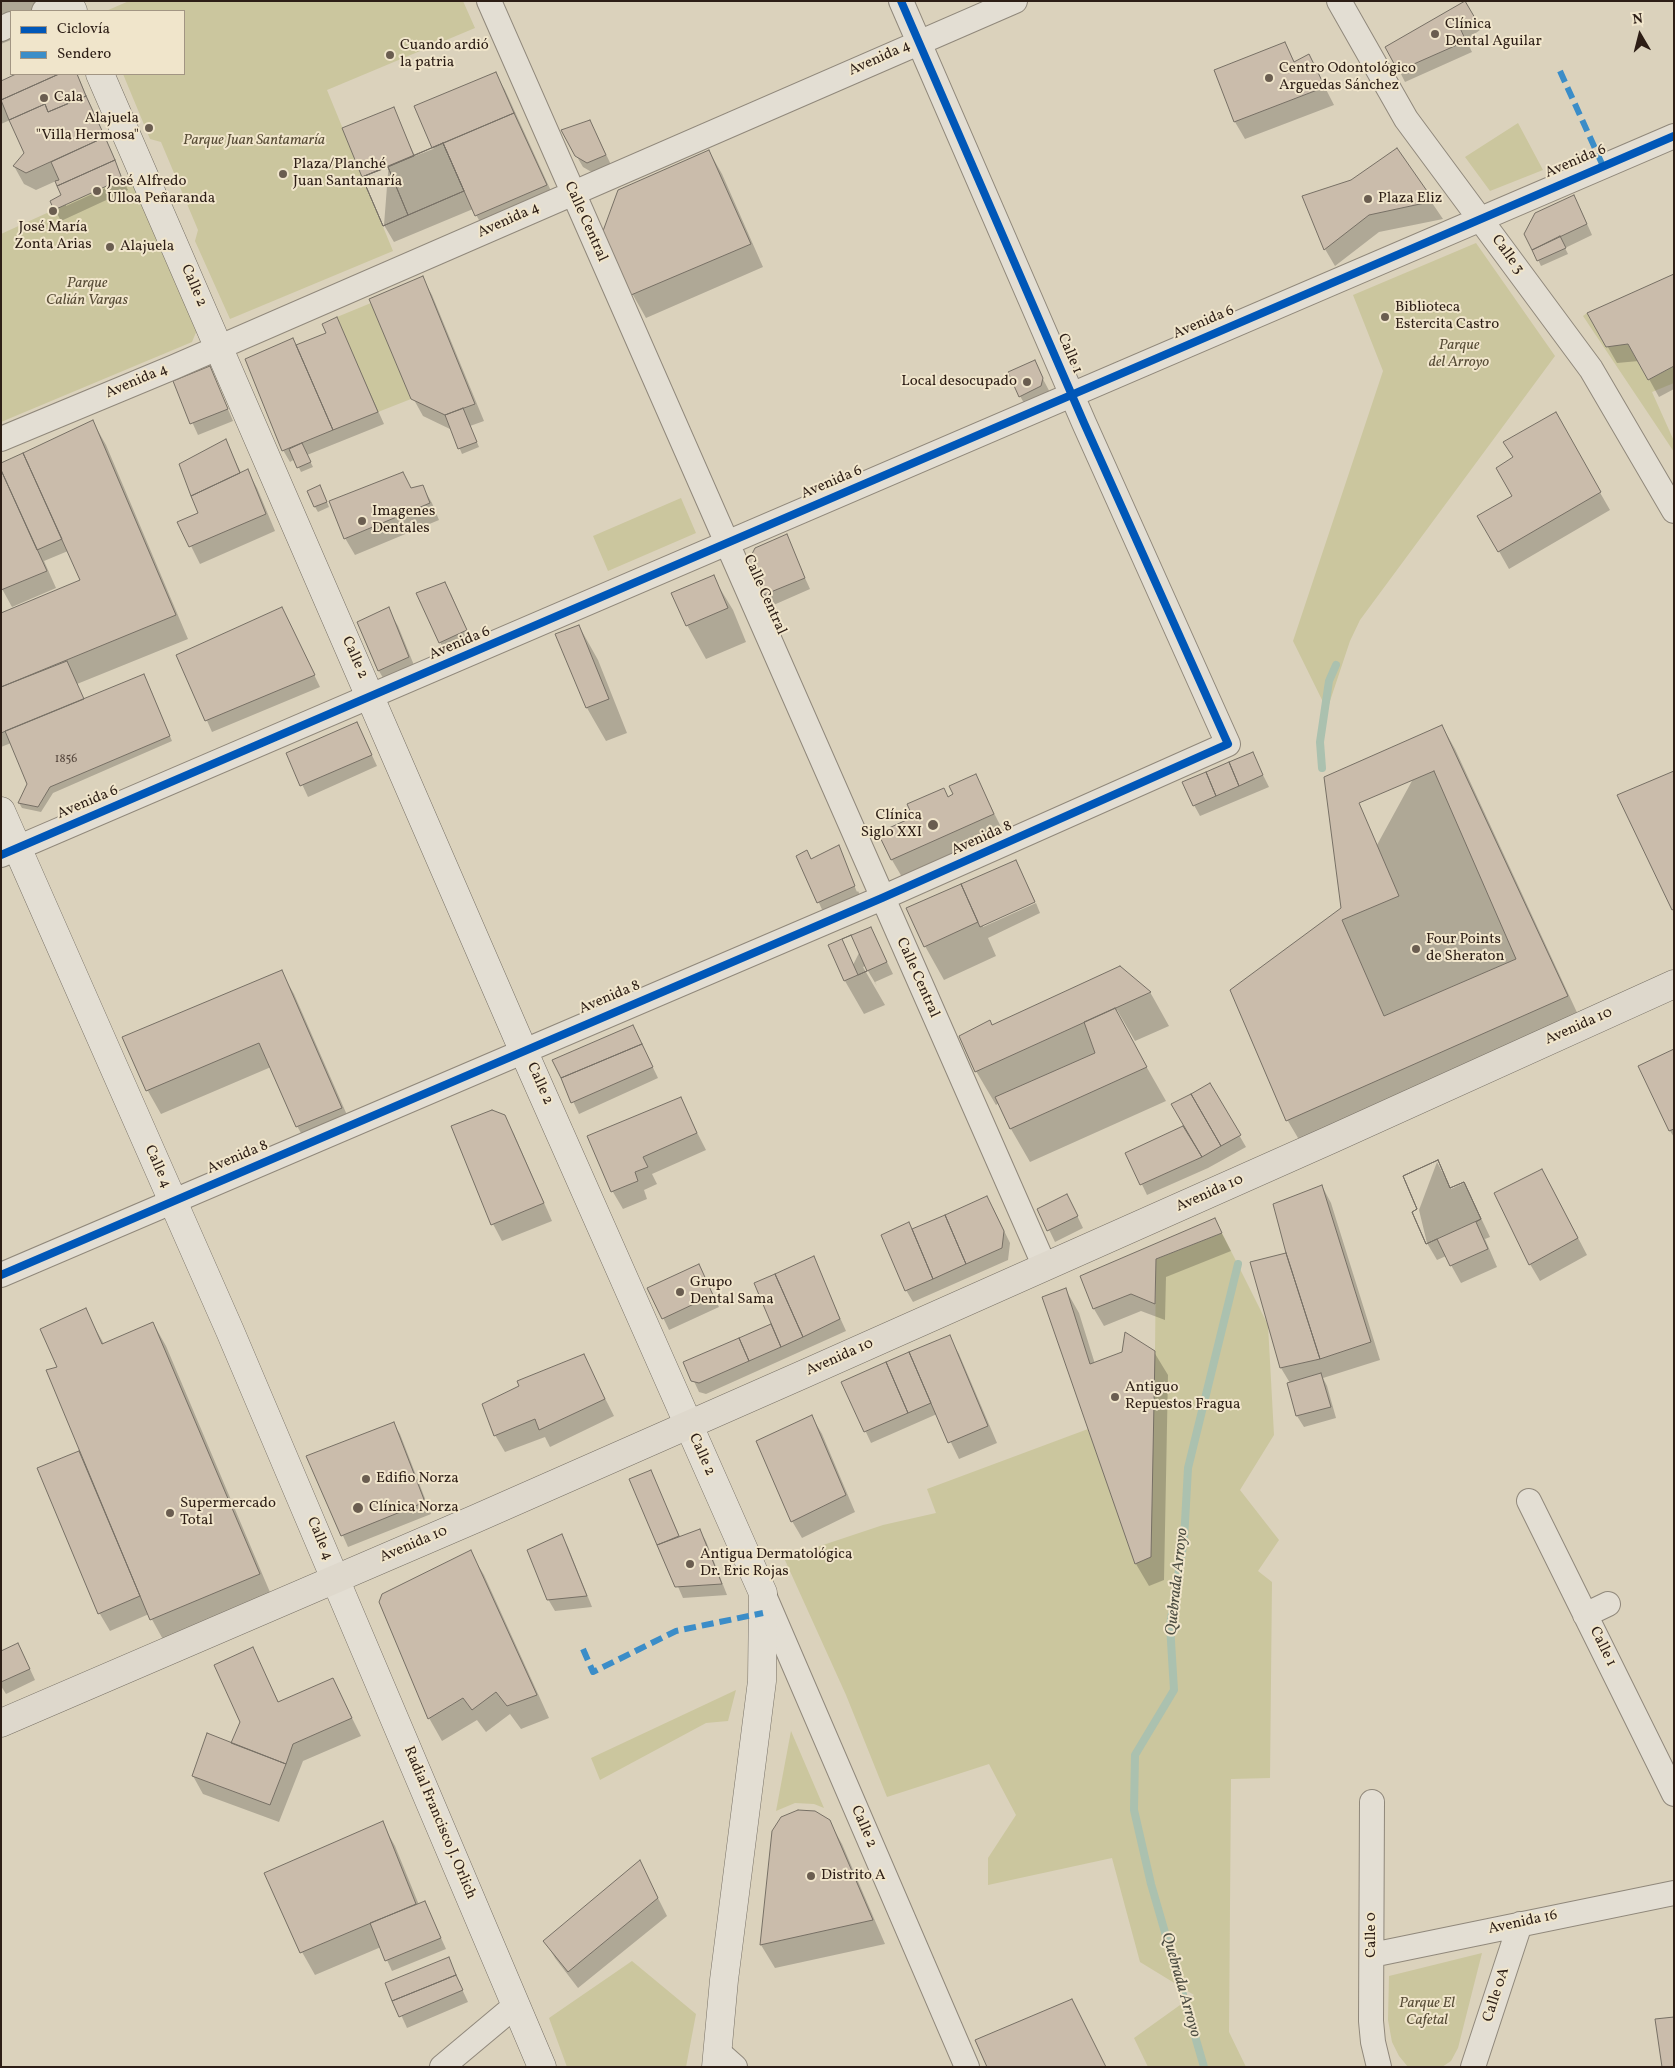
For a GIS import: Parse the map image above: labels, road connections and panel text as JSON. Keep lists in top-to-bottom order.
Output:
{
  "streets": {
    "main road": ["Avenida 10"],
    "street": [
      "Avenida 4",
      "Avenida 6",
      "Calle Central",
      "Calle 3",
      "Calle 2",
      "Calle 1",
      "Avenida 8",
      "Calle 4",
      "Radial Francisco J. Orlich",
      "Avenida 16",
      "Calle 0",
      "Calle 0A"
    ]
  },
  "crossings": [
    ["Avenida 4", "Calle Central"],
    ["Avenida 4", "Calle 2"],
    ["Avenida 4", "Calle 1"],
    ["Avenida 6", "Calle Central"],
    ["Avenida 6", "Calle 3"],
    ["Avenida 6", "Calle 2"],
    ["Avenida 6", "Calle 1"],
    ["Avenida 6", "Calle 4"],
    ["Calle Central", "Avenida 8"],
    ["Calle Central", "Avenida 10"],
    ["Calle 2", "Avenida 8"],
    ["Calle 2", "Avenida 10"],
    ["Calle 1", "Avenida 8"],
    ["Avenida 8", "Calle 4"],
    ["Avenida 10", "Calle 4"],
    ["Avenida 10", "Radial Francisco J. Orlich"],
    ["Calle 4", "Radial Francisco J. Orlich"],
    ["Avenida 16", "Calle 0"],
    ["Avenida 16", "Calle 0A"]
  ],
  "water": ["Quebrada Arroyo"],
  "parks": [
    "Parque Juan Santamaría",
    "Parque Calián Vargas",
    "Parque del Arroyo",
    "Parque El Cafetal"
  ],
  "places": [
    "Clínica Dental Aguilar",
    "Cuando ardió la patria",
    "Centro Odontológico Arguedas Sánchez",
    "Cala",
    "Alajuela \"Villa Hermosa\"",
    "Plaza/Planché Juan Santamaría",
    "José Alfredo Ulloa Peñaranda",
    "Plaza Eliz",
    "José María Zonta Arias",
    "Alajuela",
    "Biblioteca Estercita Castro",
    "Local desocupado",
    "Imagenes Dentales",
    "Clínica Siglo XXI",
    "Four Points de Sheraton",
    "Grupo Dental Sama",
    "Antiguo Repuestos Fragua",
    "Edifio Norza",
    "Clínica Norza",
    "Supermercado Total",
    "Antigua Dermatológica Dr. Eric Rojas",
    "Distrito A"
  ],
  "house_numbers": ["1856"],
  "legend": ["Ciclovía", "Sendero"],
  "north": "top"
}
